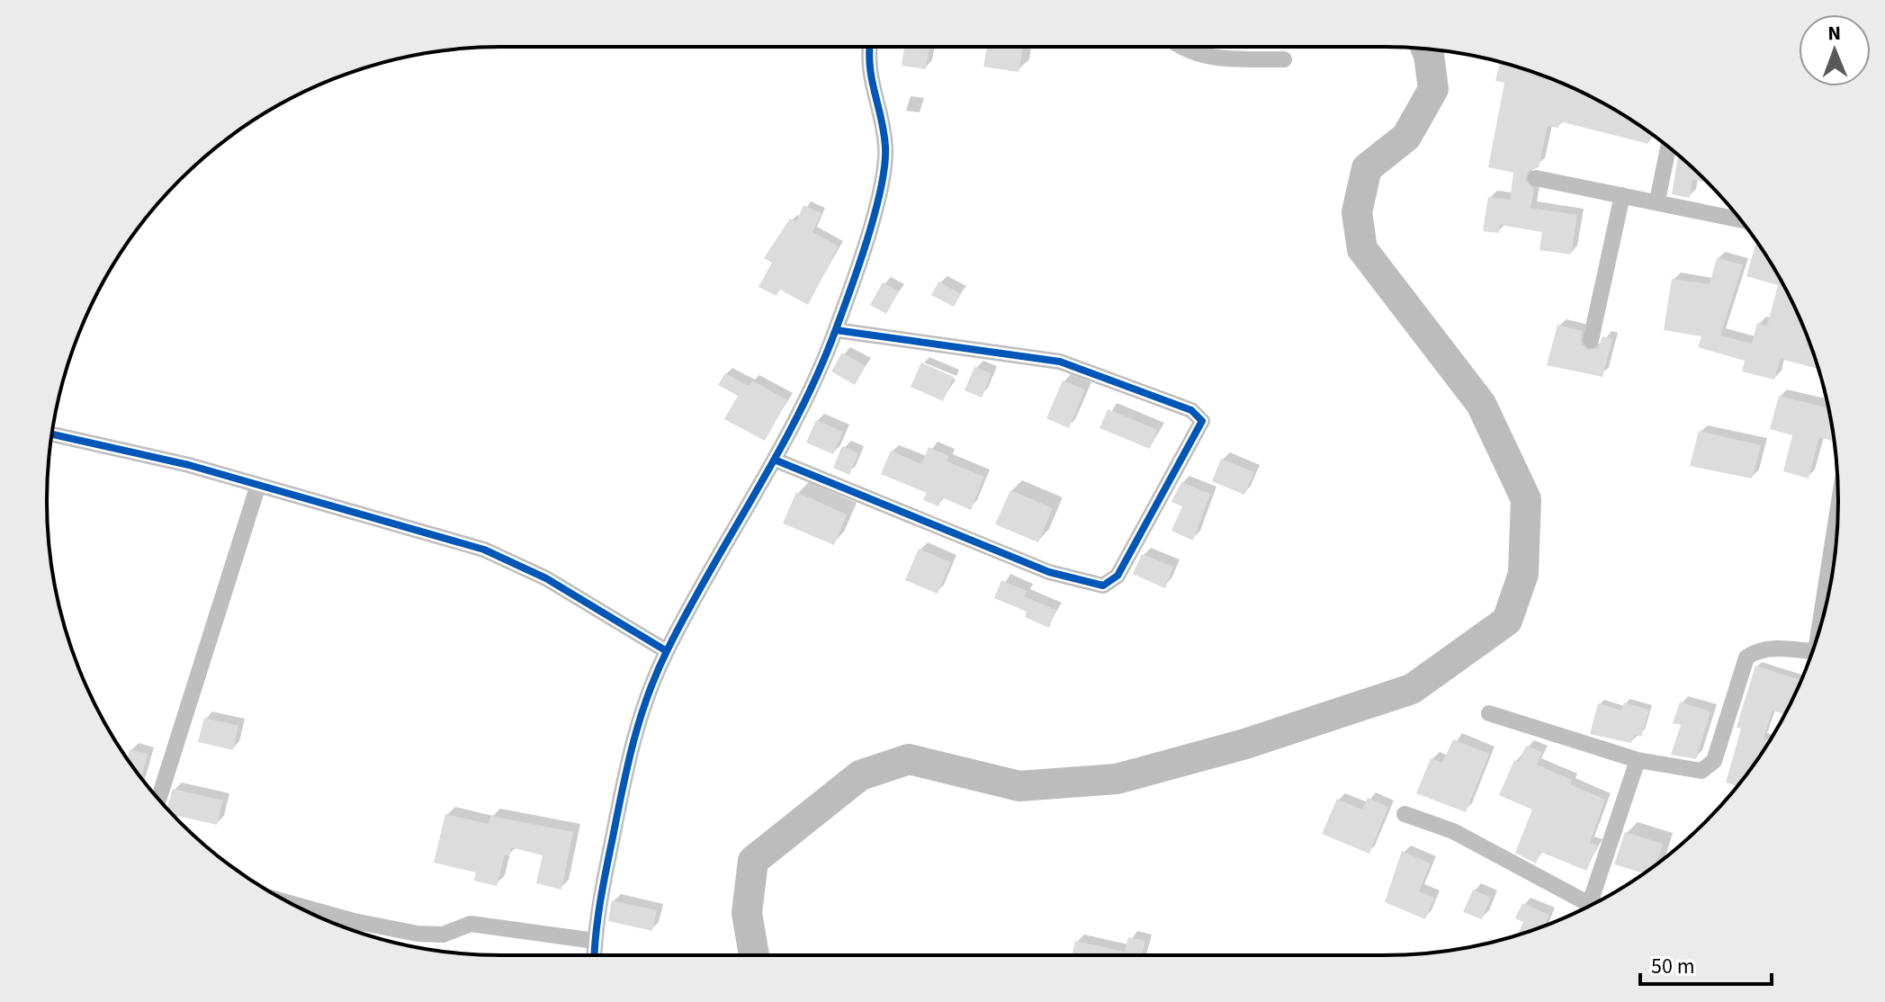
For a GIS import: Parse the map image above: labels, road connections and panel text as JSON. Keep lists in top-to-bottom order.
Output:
{
  "scale_bar": "50 m",
  "north": "top"
}
